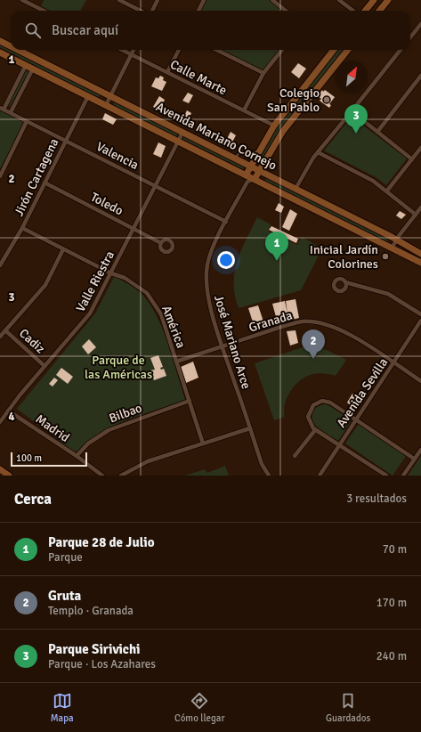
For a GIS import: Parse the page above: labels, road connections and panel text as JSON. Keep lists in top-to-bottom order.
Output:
{
  "streets": {
    "main road": ["Avenida Mariano Cornejo"],
    "street": [
      "Calle Marte",
      "Valencia",
      "Jirón Cartagena",
      "Toledo",
      "Valle Riestra",
      "Granada",
      "América",
      "Cadiz",
      "José Mariano Arce",
      "Avenida Sevilla",
      "Bilbao",
      "Madrid"
    ]
  },
  "crossings": [
    ["Avenida Mariano Cornejo", "Jirón Cartagena"],
    ["Avenida Mariano Cornejo", "Valle Riestra"],
    ["Avenida Mariano Cornejo", "José Mariano Arce"],
    ["Valencia", "Jirón Cartagena"],
    ["Valencia", "Valle Riestra"],
    ["Valencia", "José Mariano Arce"],
    ["Jirón Cartagena", "Toledo"],
    ["Jirón Cartagena", "América"],
    ["Toledo", "Valle Riestra"],
    ["Valle Riestra", "América"],
    ["Valle Riestra", "Cadiz"],
    ["Valle Riestra", "Madrid"],
    ["Granada", "América"],
    ["Granada", "José Mariano Arce"],
    ["Granada", "Avenida Sevilla"],
    ["América", "Bilbao"],
    ["Bilbao", "Madrid"]
  ],
  "parks": ["Parque de las Américas"],
  "places": ["Colegio San Pablo", "Inicial Jardín Colorines"],
  "scale_bar": "100 m",
  "north": "top right",
  "page": {
    "search": "Buscar aquí",
    "pins": ["3", "1", "2"],
    "scale": "100 m",
    "heading": ["Cerca", "3 resultados"],
    "list": [
      {
        "mark": "1",
        "name": "Parque 28 de Julio",
        "note": "Parque",
        "value": "70 m"
      },
      {
        "mark": "2",
        "name": "Gruta",
        "note": "Templo · Granada",
        "value": "170 m"
      },
      {
        "mark": "3",
        "name": "Parque Sirivichi",
        "note": "Parque · Los Azahares",
        "value": "240 m"
      }
    ],
    "nav": ["Mapa", "Cómo llegar", "Guardados"]
  },
  "grid": {
    "rows": [
      "1",
      "2",
      "3",
      "4"
    ]
  }
}
